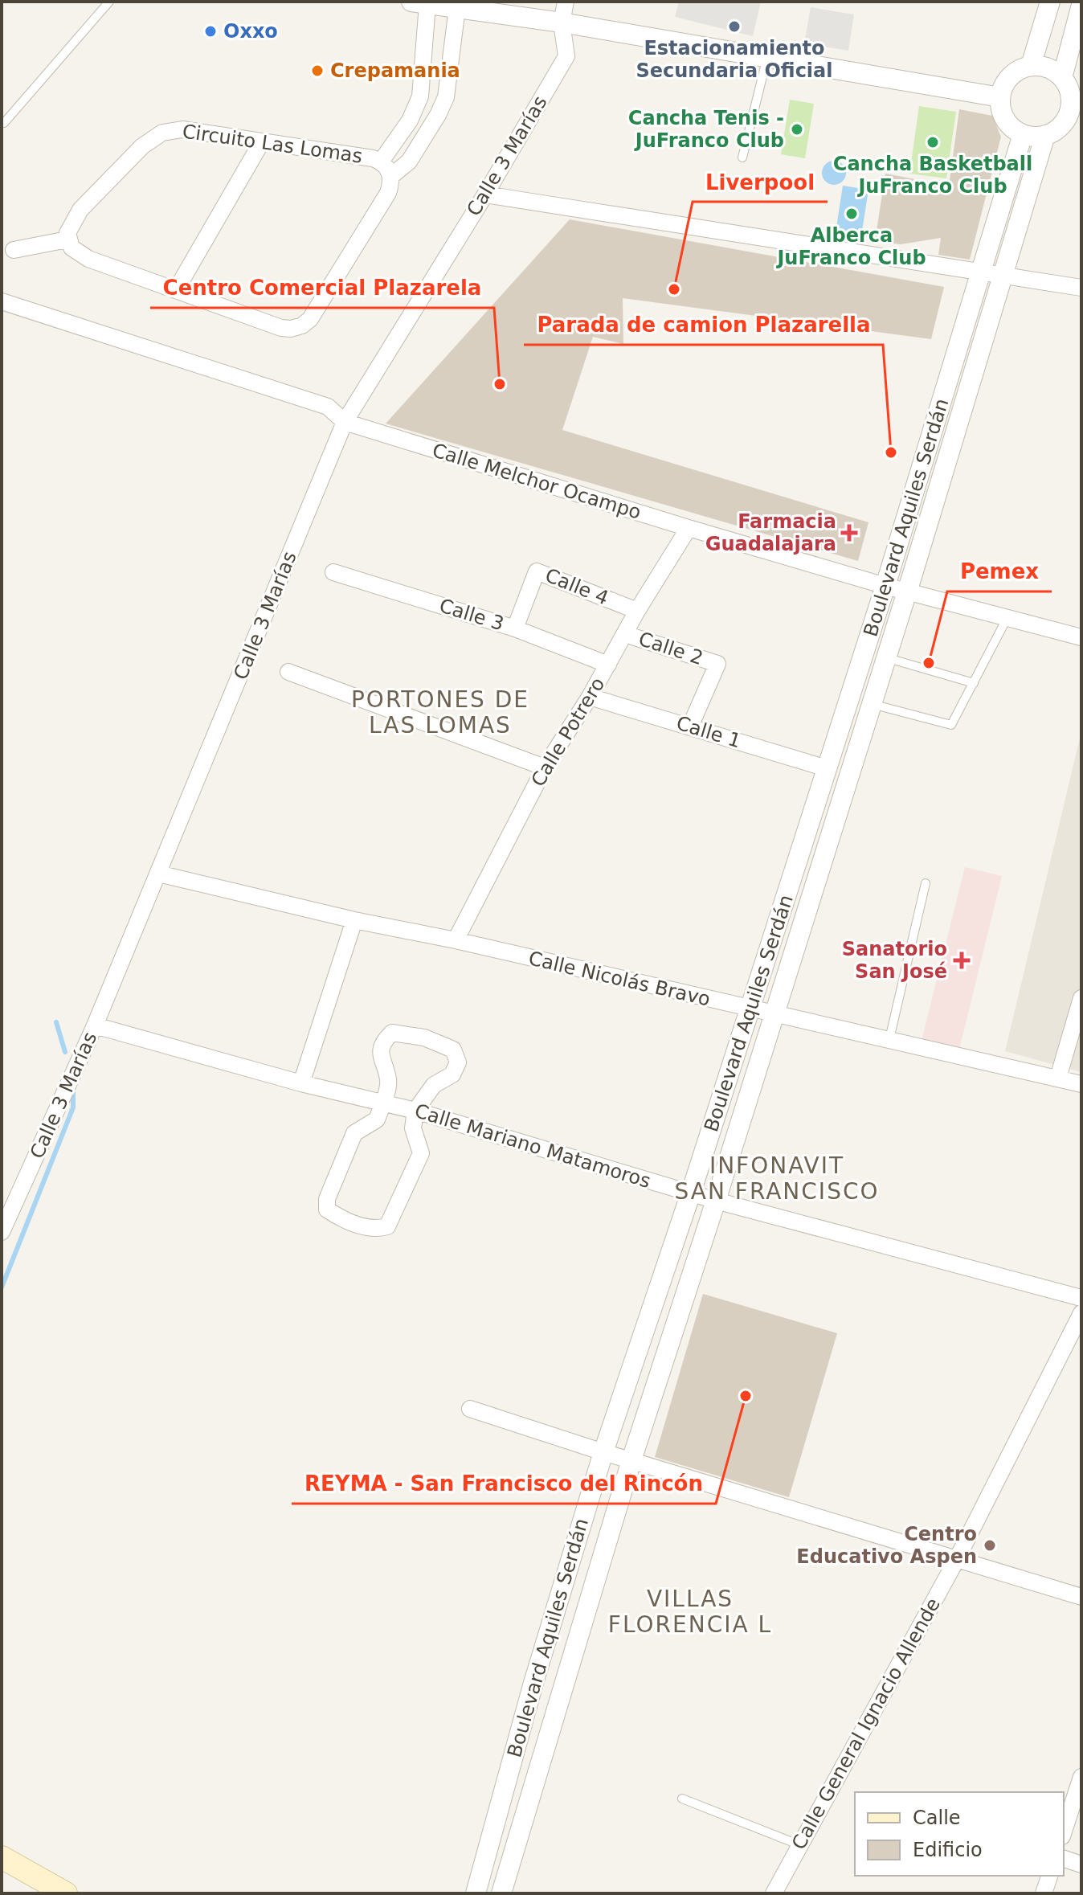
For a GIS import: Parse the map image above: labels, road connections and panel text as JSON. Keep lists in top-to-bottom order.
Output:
{
  "streets": {
    "street": [
      "Circuito Las Lomas",
      "Calle 3 Marías",
      "Calle Melchor Ocampo",
      "Boulevard Aquiles Serdán",
      "Calle 4",
      "Calle 3",
      "Calle 2",
      "Calle Potrero",
      "Calle 1",
      "Calle Nicolás Bravo",
      "Calle Mariano Matamoros",
      "Calle General Ignacio Allende"
    ]
  },
  "crossings": [
    ["Calle 3 Marías", "Calle Melchor Ocampo"],
    ["Calle 3 Marías", "Calle Nicolás Bravo"],
    ["Calle 3 Marías", "Calle Mariano Matamoros"],
    ["Calle Melchor Ocampo", "Boulevard Aquiles Serdán"],
    ["Calle Melchor Ocampo", "Calle Potrero"],
    ["Boulevard Aquiles Serdán", "Calle 1"],
    ["Boulevard Aquiles Serdán", "Calle Nicolás Bravo"],
    ["Boulevard Aquiles Serdán", "Calle Mariano Matamoros"],
    ["Calle 4", "Calle 3"],
    ["Calle 4", "Calle Potrero"],
    ["Calle 3", "Calle Potrero"],
    ["Calle 2", "Calle Potrero"],
    ["Calle 2", "Calle 1"],
    ["Calle Potrero", "Calle 1"],
    ["Calle Potrero", "Calle Nicolás Bravo"]
  ],
  "districts": ["PORTONES DE LAS LOMAS", "INFONAVIT SAN FRANCISCO", "VILLAS FLORENCIA L"],
  "places": {
    "other": [
      "Estacionamiento Secundaria Oficial",
      "Oxxo",
      "Crepamania",
      "Cancha Tenis - JuFranco Club",
      "Cancha Basketball JuFranco Club",
      "Alberca JuFranco Club",
      "Liverpool",
      "Centro Comercial Plazarela",
      "Parada de camion Plazarella",
      "Pemex",
      "REYMA - San Francisco del Rincón",
      "Centro Educativo Aspen"
    ],
    "health": ["Farmacia Guadalajara", "Sanatorio San José"]
  },
  "legend": ["Calle", "Edificio"]
}
